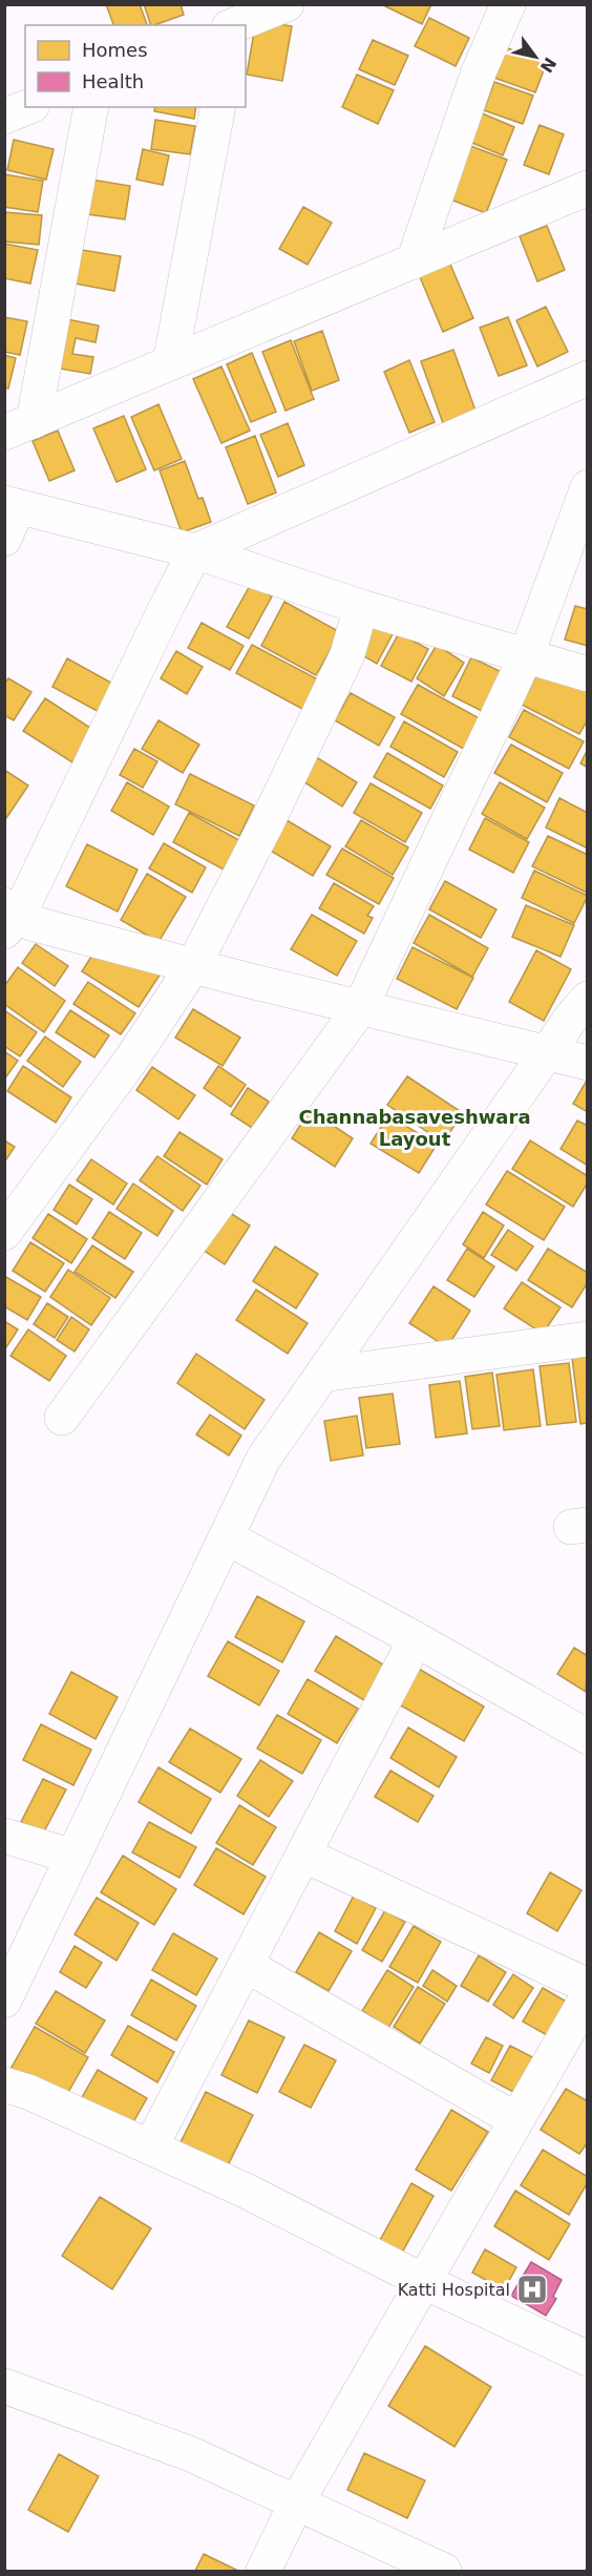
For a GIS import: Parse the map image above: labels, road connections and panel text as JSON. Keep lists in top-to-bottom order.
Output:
{
  "districts": ["Channabasaveshwara Layout"],
  "places": {
    "hospital": ["Katti Hospital"]
  },
  "legend": ["Homes", "Health"],
  "north": "bottom right"
}
